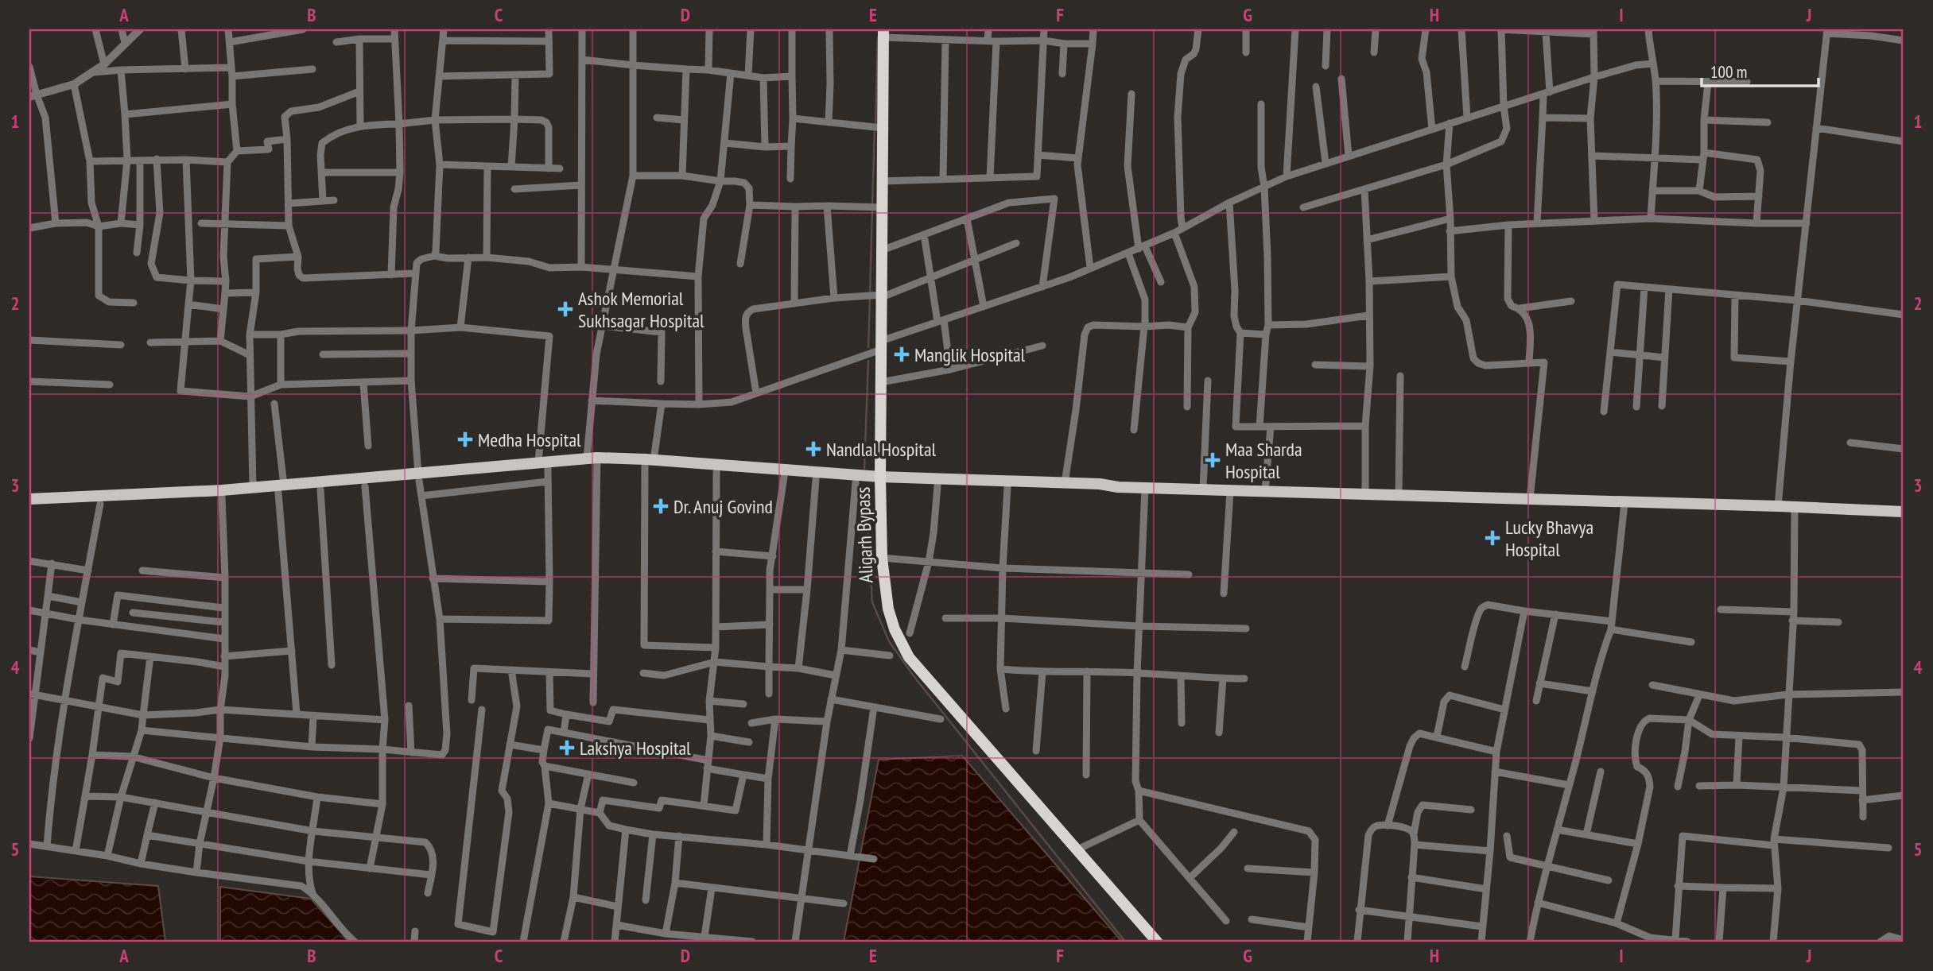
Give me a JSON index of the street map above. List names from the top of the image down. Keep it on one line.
{"streets":{"highway":["Aligarh Bypass"]},"places":{"health":["Ashok Memorial Sukhsagar Hospital","Manglik Hospital","Medha Hospital","Nandlal Hospital","Maa Sharda Hospital","Dr. Anuj Govind","Lucky Bhavya Hospital","Lakshya Hospital"]},"scale_bar":"100 m","grid":{"columns":["A","B","C","D","E","F","G","H","I","J"],"rows":["1","2","3","4","5"]}}
